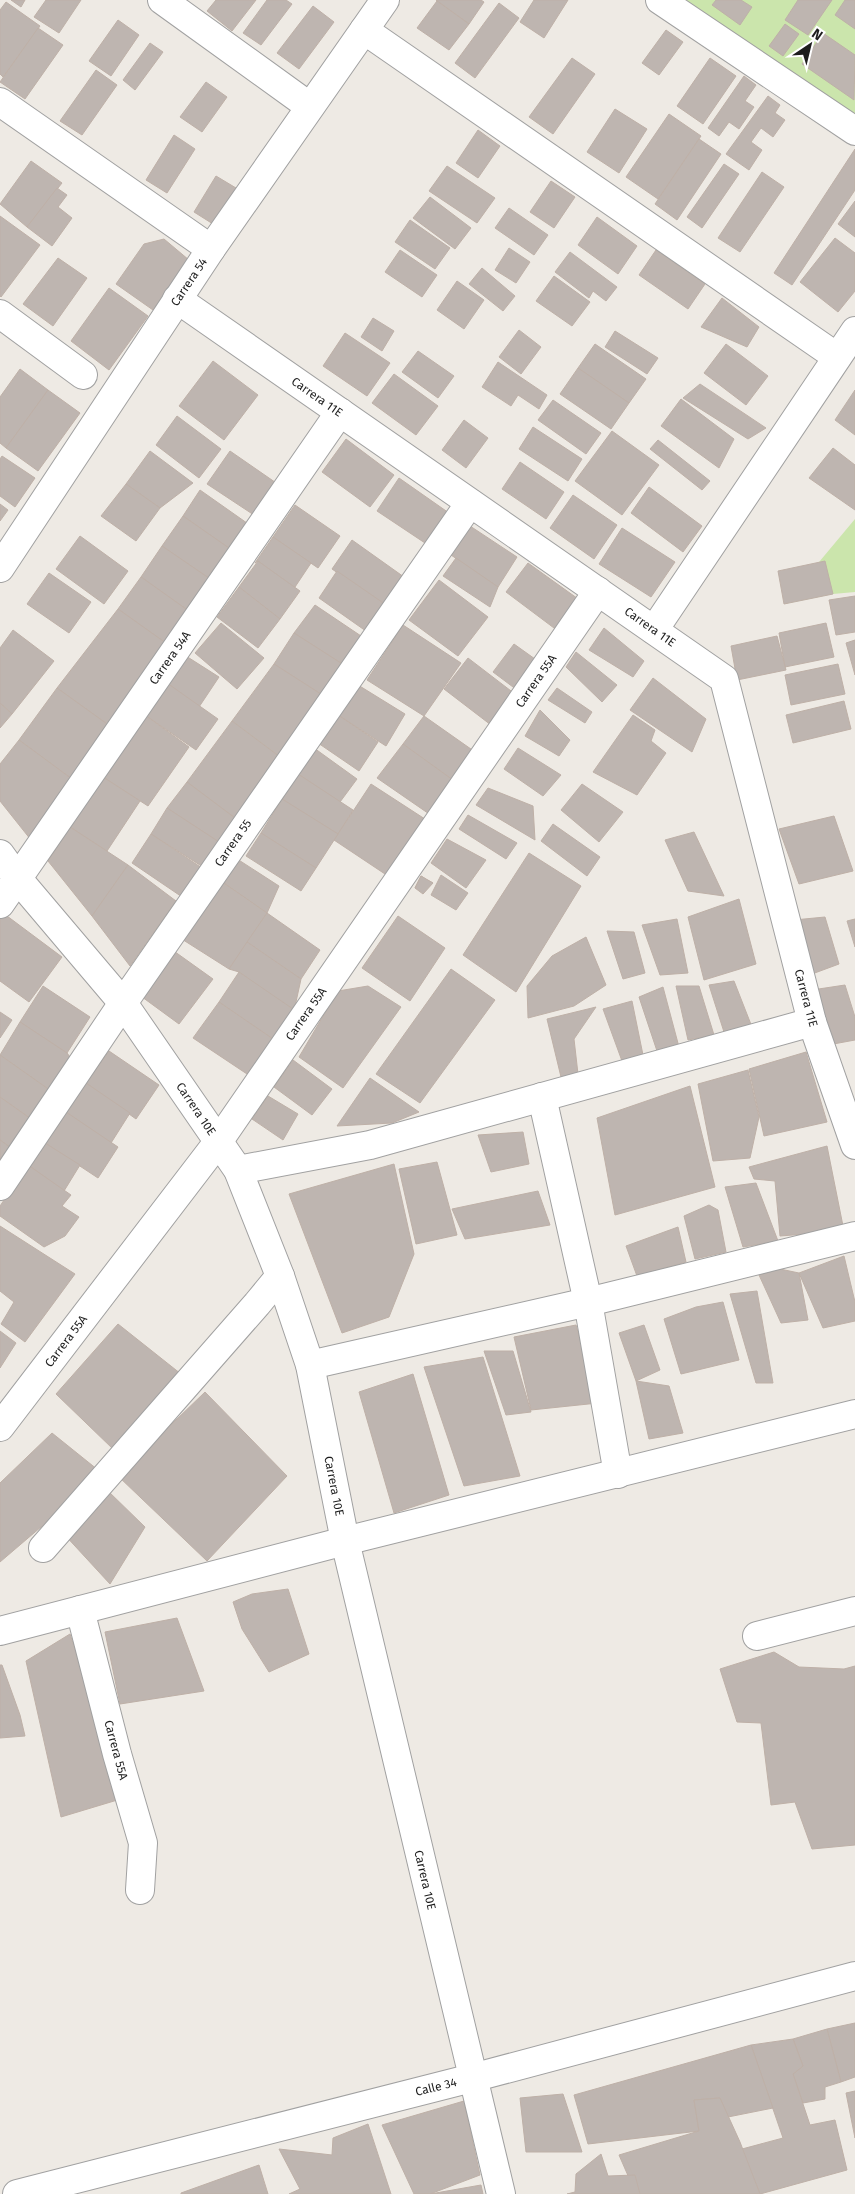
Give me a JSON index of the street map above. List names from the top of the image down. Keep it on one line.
{"streets":{"street":["Carrera 54","Carrera 11E","Carrera 54A","Carrera 55A","Carrera 55","Carrera 10E","Calle 34"]},"crossings":[["Carrera 54","Carrera 11E"],["Carrera 11E","Carrera 54A"],["Carrera 11E","Carrera 55A"],["Carrera 11E","Carrera 55"],["Carrera 54A","Carrera 10E"],["Carrera 55A","Carrera 10E"],["Carrera 55","Carrera 10E"],["Carrera 10E","Calle 34"]],"north":"top right"}
